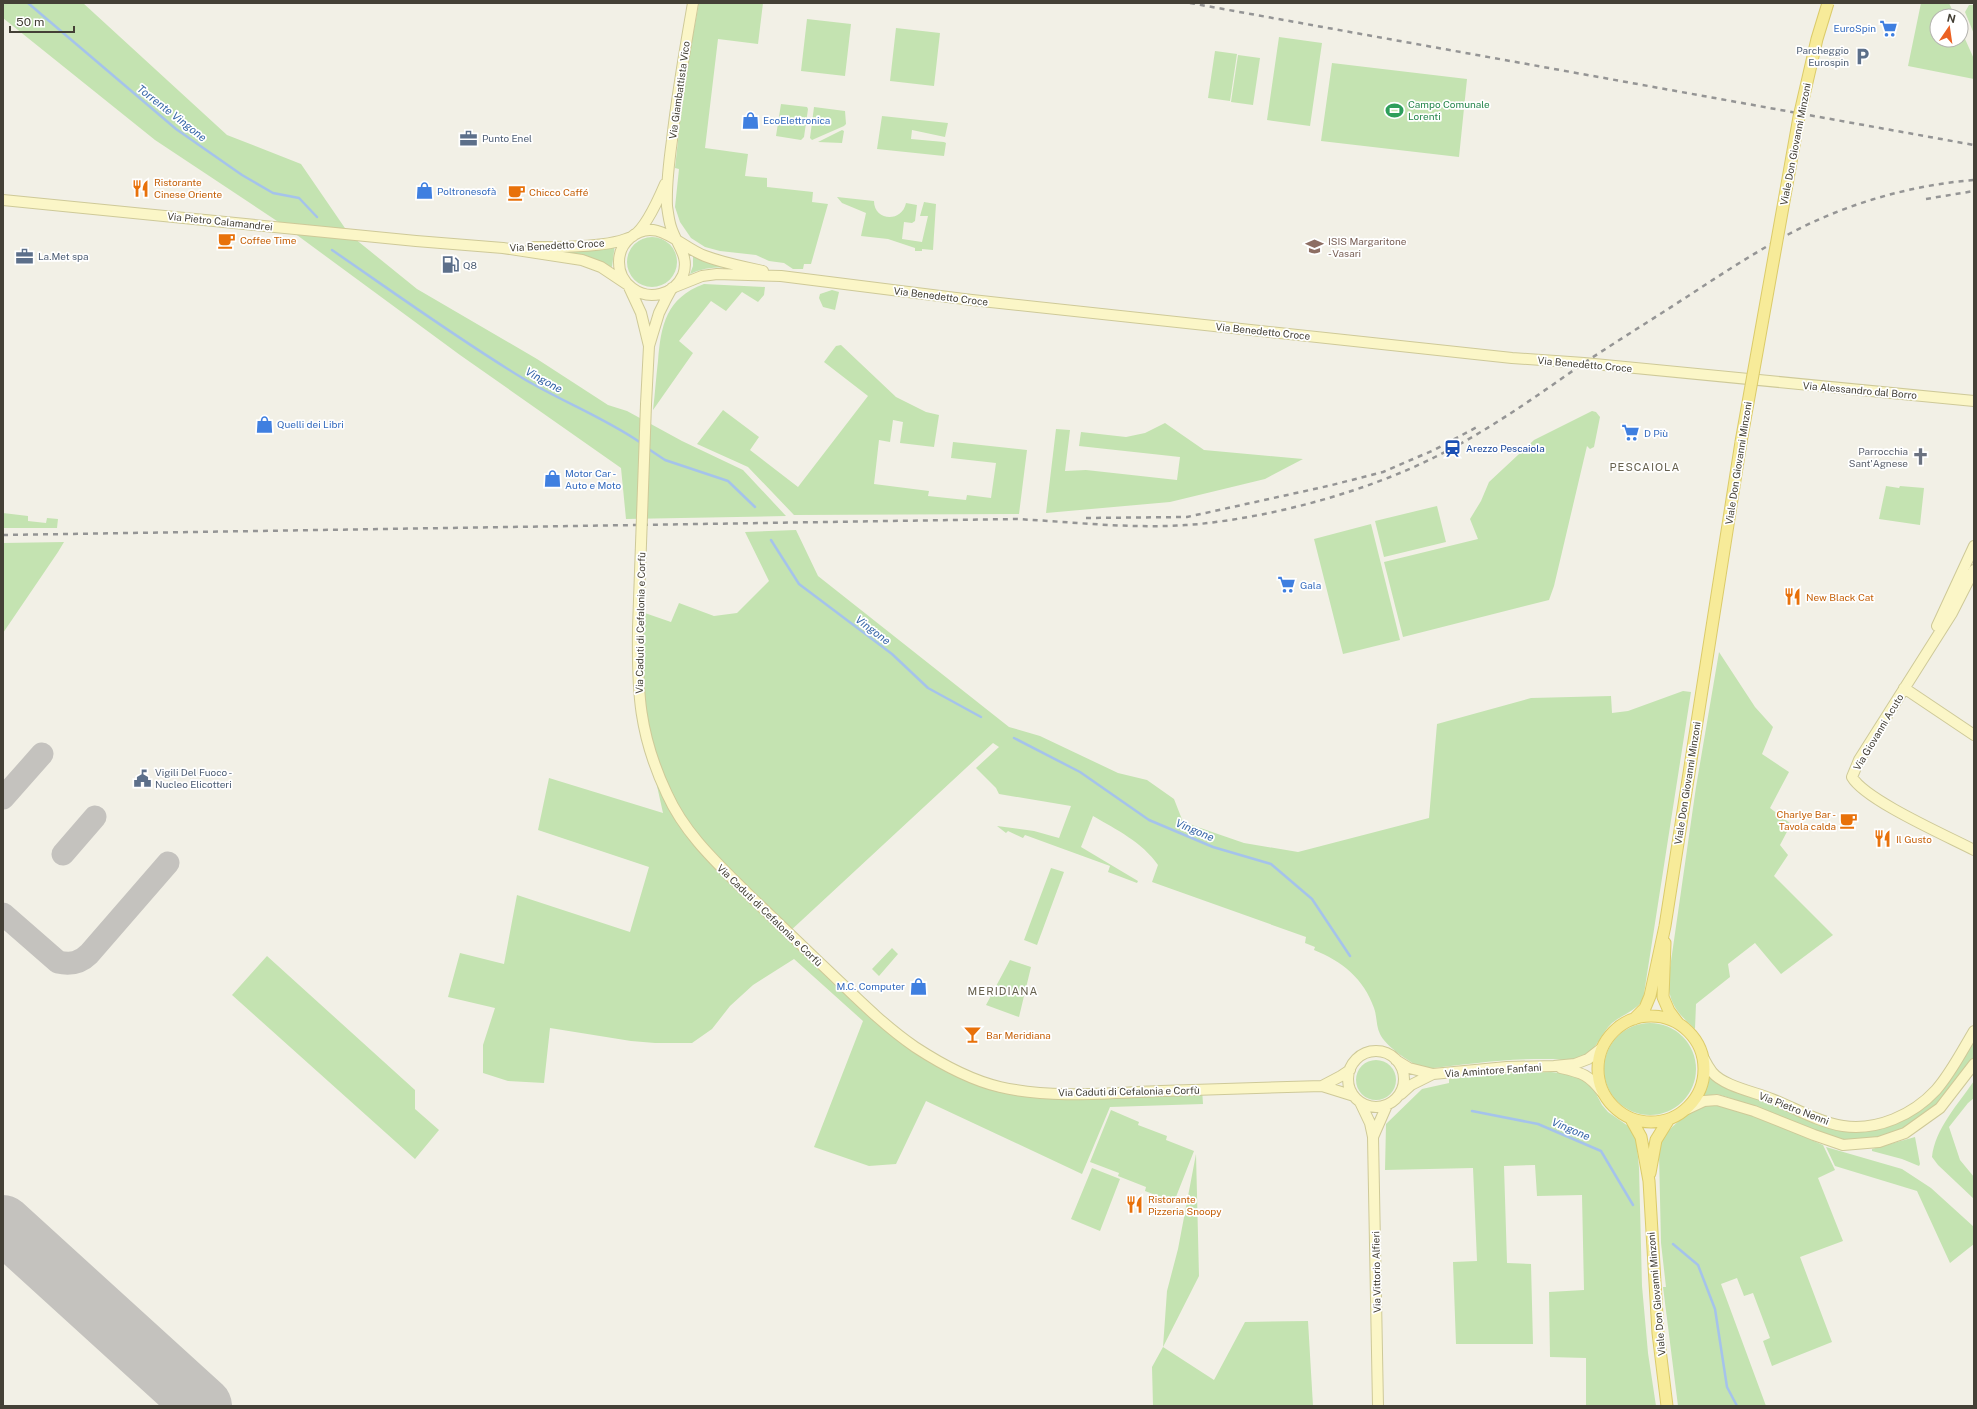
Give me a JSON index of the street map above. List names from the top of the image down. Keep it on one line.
{"streets":{"main road":["Viale Don Giovanni Minzoni"],"street":["Via Giambattista Vico","Via Pietro Calamandrei","Via Benedetto Croce","Via Alessandro dal Borro","Via Caduti di Cefalonia e Corfù","Via Giovanni Acuto","Via Amintore Fanfani","Via Pietro Nenni","Via Vittorio Alfieri"]},"crossings":[["Via Giambattista Vico","Via Benedetto Croce"],["Via Giambattista Vico","Via Caduti di Cefalonia e Corfù"],["Viale Don Giovanni Minzoni","Via Amintore Fanfani"],["Viale Don Giovanni Minzoni","Via Pietro Nenni"],["Via Pietro Calamandrei","Via Benedetto Croce"],["Via Benedetto Croce","Via Alessandro dal Borro"],["Via Benedetto Croce","Via Caduti di Cefalonia e Corfù"],["Via Caduti di Cefalonia e Corfù","Via Amintore Fanfani"],["Via Caduti di Cefalonia e Corfù","Via Vittorio Alfieri"],["Via Amintore Fanfani","Via Pietro Nenni"],["Via Amintore Fanfani","Via Vittorio Alfieri"]],"districts":["PESCAIOLA","MERIDIANA"],"water":["Torrente Vingone","Vingone"],"places":{"supermarket":["EuroSpin","D Più","Gala"],"parking":["Parcheggio Eurospin"],"sports":["Campo Comunale Lorenti"],"shop":["EcoElettronica","Poltronesofà","Quelli dei Libri","Motor Car - Auto e Moto","M.C. Computer"],"office":["Punto Enel","La.Met spa"],"restaurant":["Ristorante Cinese Oriente","New Black Cat","Il Gusto","Ristorante Pizzeria Snoopy"],"cafe":["Chicco Caffé","Coffee Time","Charlye Bar - Tavola calda"],"school or university":["ISIS Margaritone - Vasari"],"fuel station":["Q8"],"station":["Arezzo Pescaiola"],"church":["Parrocchia Sant'Agnese"],"public building":["Vigili Del Fuoco - Nucleo Elicotteri"],"bar":["Bar Meridiana"]},"scale_bar":"50 m","north":"top"}
